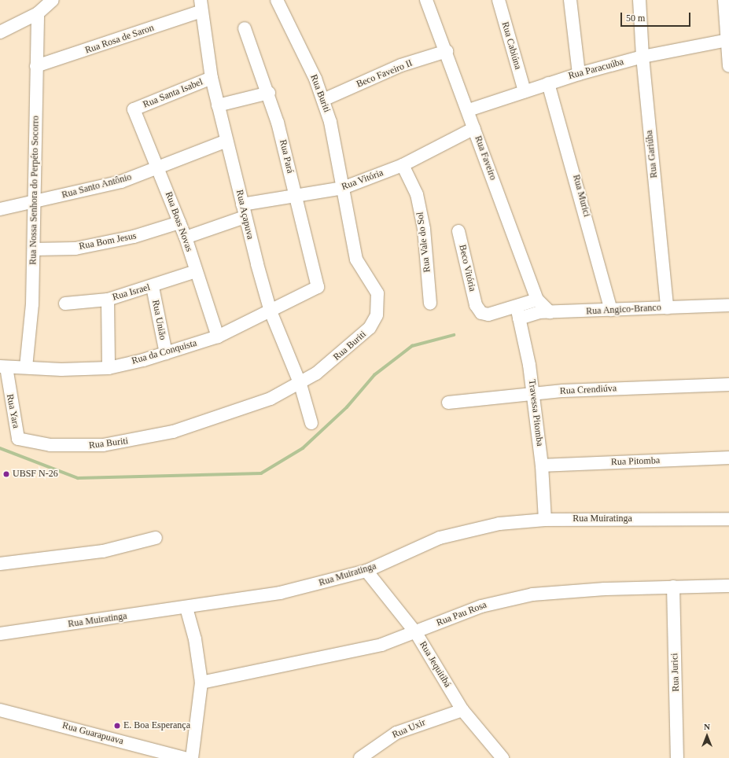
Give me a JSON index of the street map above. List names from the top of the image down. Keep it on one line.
{"streets":{"street":["Rua Rosa de Saron","Rua Cabiúna","Rua Paracuúba","Beco Faveiro II","Rua Santa Isabel","Rua Buriti","Rua Gariúba","Rua Pará","Rua Faveiro","Rua Vitória","Rua Santo Antônio","Rua Nossa Senhora do Perpéto Socorro","Rua Murici","Rua Açapuva","Rua Boas Novas","Rua Bom Jesus","Rua Vale do Sol","Beco Vitória","Rua Israel","Rua Angico-Branco","Rua União","Rua da Conquista","Rua Crendiúva","Rua Yara","Travessa Pitomba","Rua Pitomba","Rua Muiratinga","Rua Pau Rosa","Rua Jequitibá","Rua Jurici","Rua Uxir","Rua Guarapuava"]},"crossings":[["Rua Rosa de Saron","Rua Nossa Senhora do Perpéto Socorro"],["Rua Rosa de Saron","Rua Açapuva"],["Rua Cabiúna","Rua Paracuúba"],["Rua Paracuúba","Rua Gariúba"],["Rua Paracuúba","Rua Faveiro"],["Rua Paracuúba","Rua Murici"],["Beco Faveiro II","Rua Buriti"],["Beco Faveiro II","Rua Faveiro"],["Rua Santa Isabel","Rua Açapuva"],["Rua Santa Isabel","Rua Boas Novas"],["Rua Buriti","Rua Vitória"],["Rua Buriti","Rua Açapuva"],["Rua Buriti","Rua Yara"],["Rua Gariúba","Rua Angico-Branco"],["Rua Pará","Rua Vitória"],["Rua Pará","Rua da Conquista"],["Rua Faveiro","Rua Vitória"],["Rua Faveiro","Rua Angico-Branco"],["Rua Vitória","Rua Açapuva"],["Rua Vitória","Rua Vale do Sol"],["Rua Santo Antônio","Rua Nossa Senhora do Perpéto Socorro"],["Rua Santo Antônio","Rua Açapuva"],["Rua Santo Antônio","Rua Boas Novas"],["Rua Nossa Senhora do Perpéto Socorro","Rua Bom Jesus"],["Rua Nossa Senhora do Perpéto Socorro","Rua da Conquista"],["Rua Murici","Rua Angico-Branco"],["Rua Açapuva","Rua da Conquista"],["Rua Boas Novas","Rua Bom Jesus"],["Rua Boas Novas","Rua Israel"],["Rua Boas Novas","Rua da Conquista"],["Beco Vitória","Rua Angico-Branco"],["Beco Vitória","Travessa Pitomba"],["Rua Israel","Rua União"],["Rua Angico-Branco","Travessa Pitomba"],["Rua União","Rua da Conquista"],["Rua da Conquista","Rua Yara"],["Rua Crendiúva","Travessa Pitomba"],["Travessa Pitomba","Rua Pitomba"],["Travessa Pitomba","Rua Muiratinga"],["Rua Muiratinga","Rua Jequitibá"],["Rua Pau Rosa","Rua Jequitibá"],["Rua Pau Rosa","Rua Jurici"],["Rua Jequitibá","Rua Uxir"]],"places":["UBSF N-26","E. Boa Esperança"],"scale_bar":"50 m","north":"top"}
